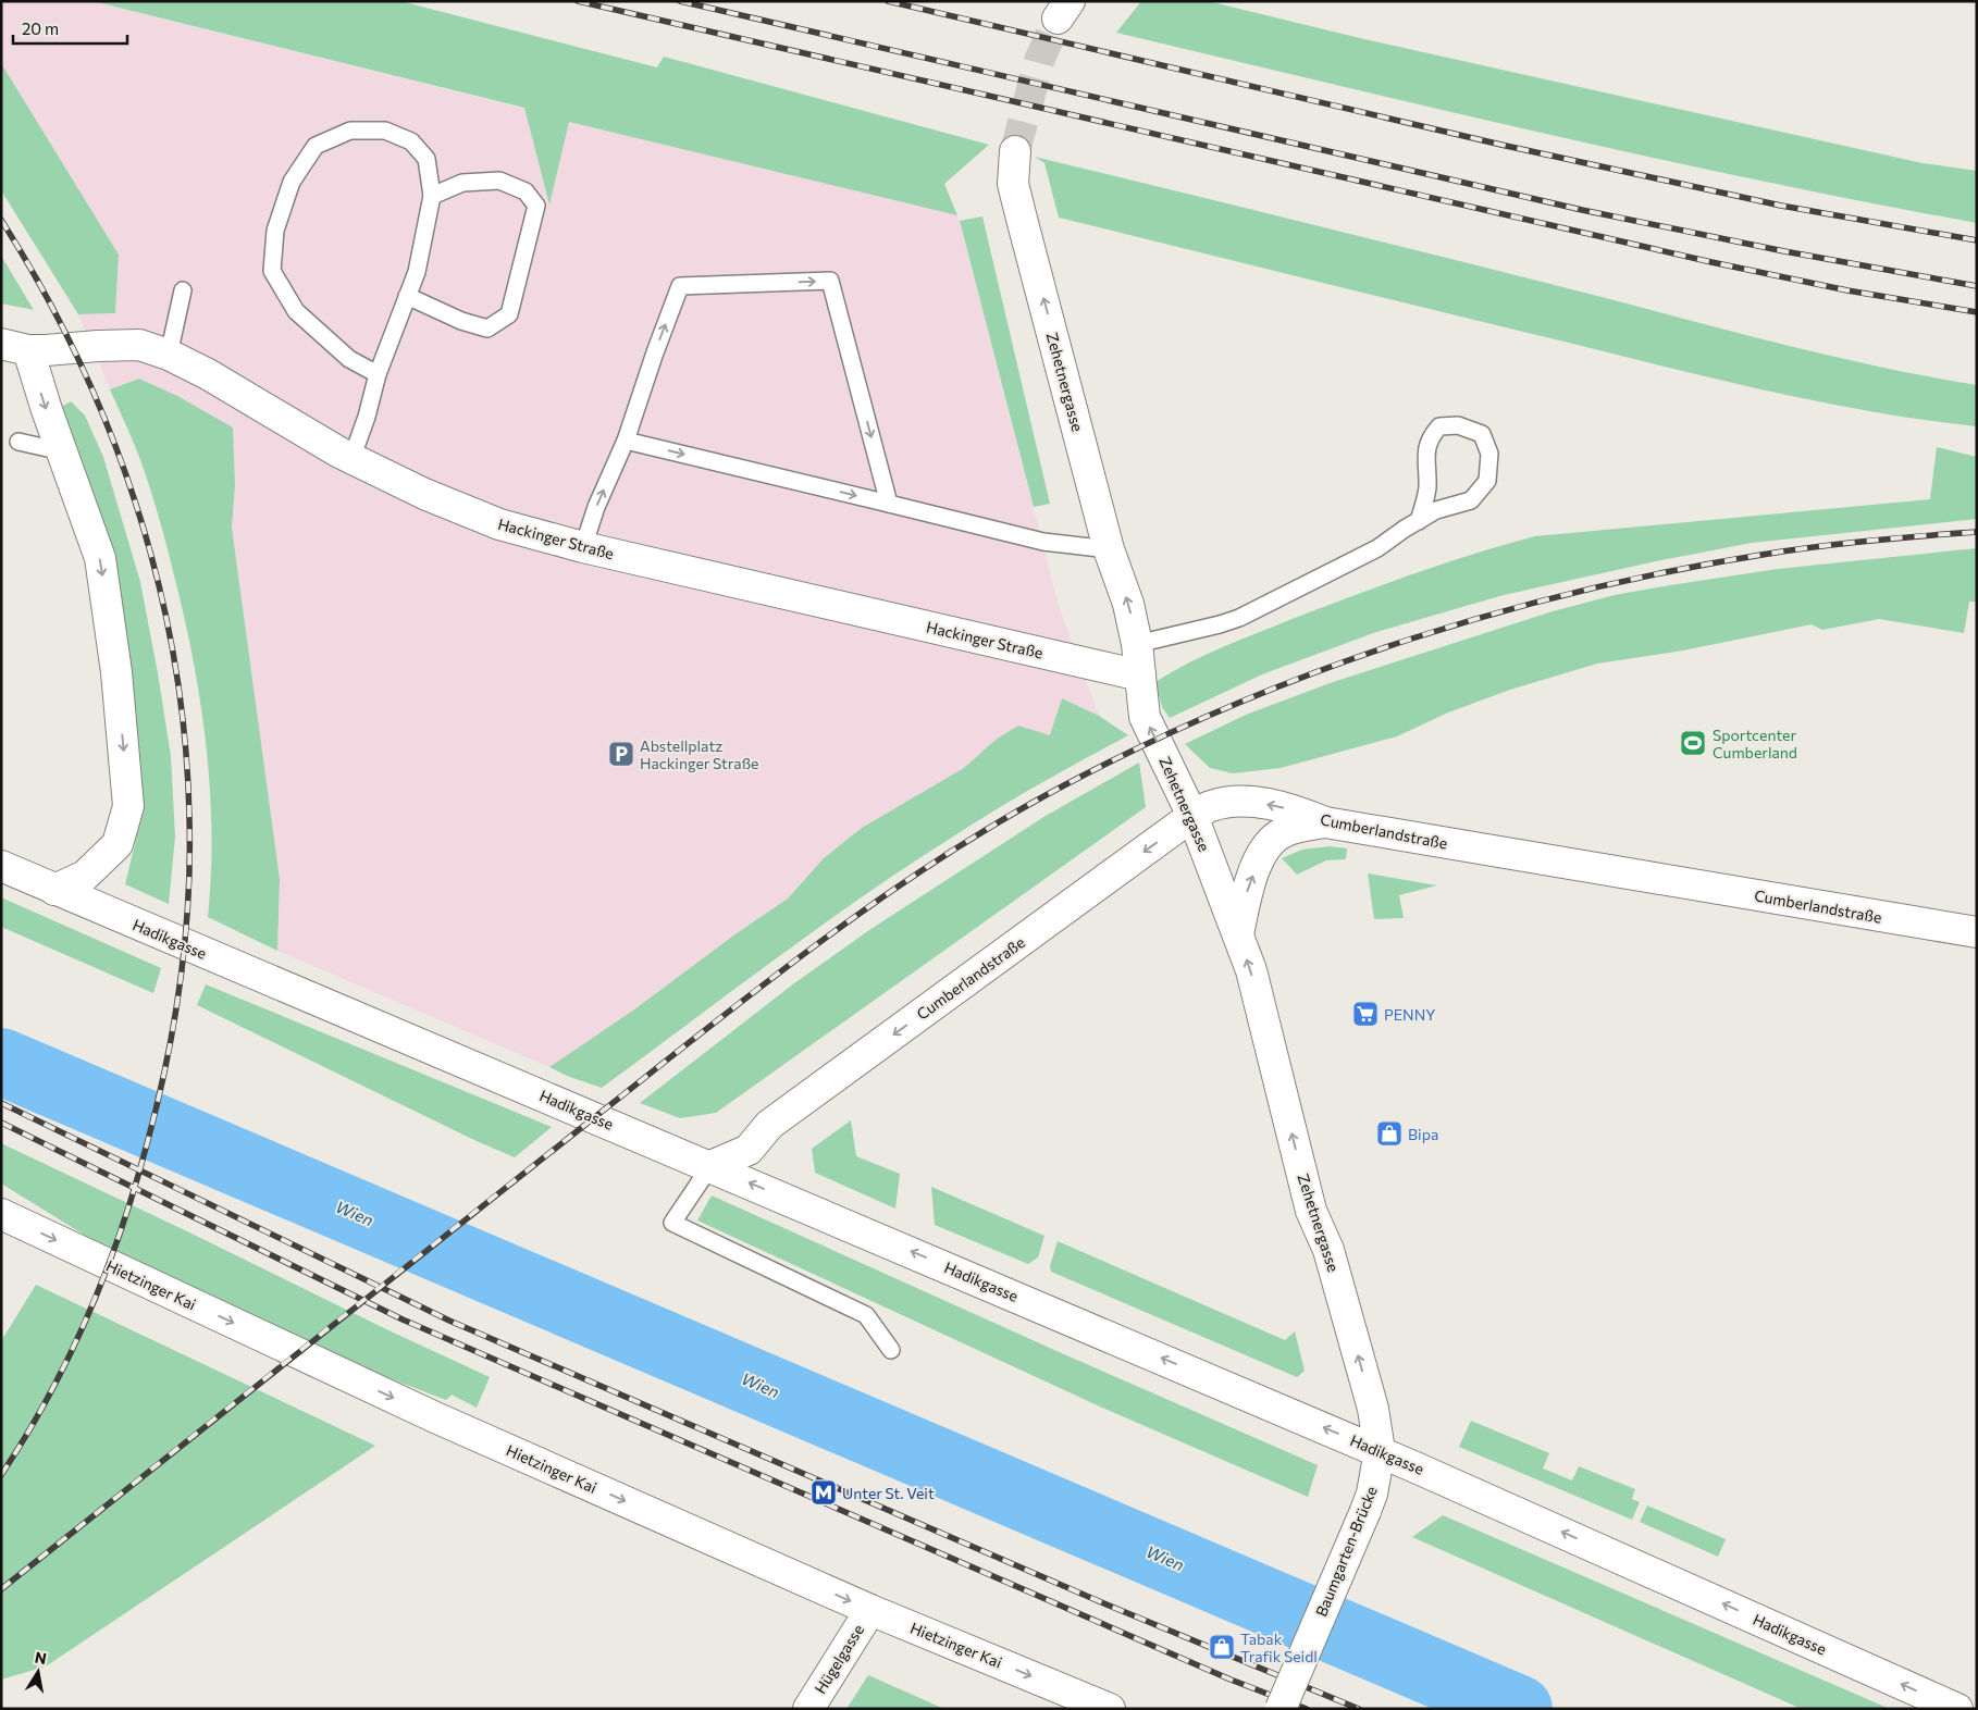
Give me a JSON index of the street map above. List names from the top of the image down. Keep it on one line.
{"streets":{"street":["Zehetnergasse","Hackinger Straße","Cumberlandstraße","Hadikgasse","Hietzinger Kai","Baumgarten-Brücke","Hügelgasse"]},"crossings":[["Zehetnergasse","Hackinger Straße"],["Zehetnergasse","Cumberlandstraße"],["Zehetnergasse","Hadikgasse"],["Zehetnergasse","Baumgarten-Brücke"],["Cumberlandstraße","Hadikgasse"],["Hadikgasse","Baumgarten-Brücke"],["Hietzinger Kai","Hügelgasse"]],"one_way":["Zehetnergasse","Cumberlandstraße","Hadikgasse","Hietzinger Kai"],"water":["Wien"],"places":{"sports":["Sportcenter Cumberland"],"parking":["Abstellplatz Hackinger Straße"],"supermarket":["PENNY"],"shop":["Bipa","Tabak Trafik Seidl"],"metro station":["Unter St. Veit"]},"scale_bar":"20 m","north":"top"}
